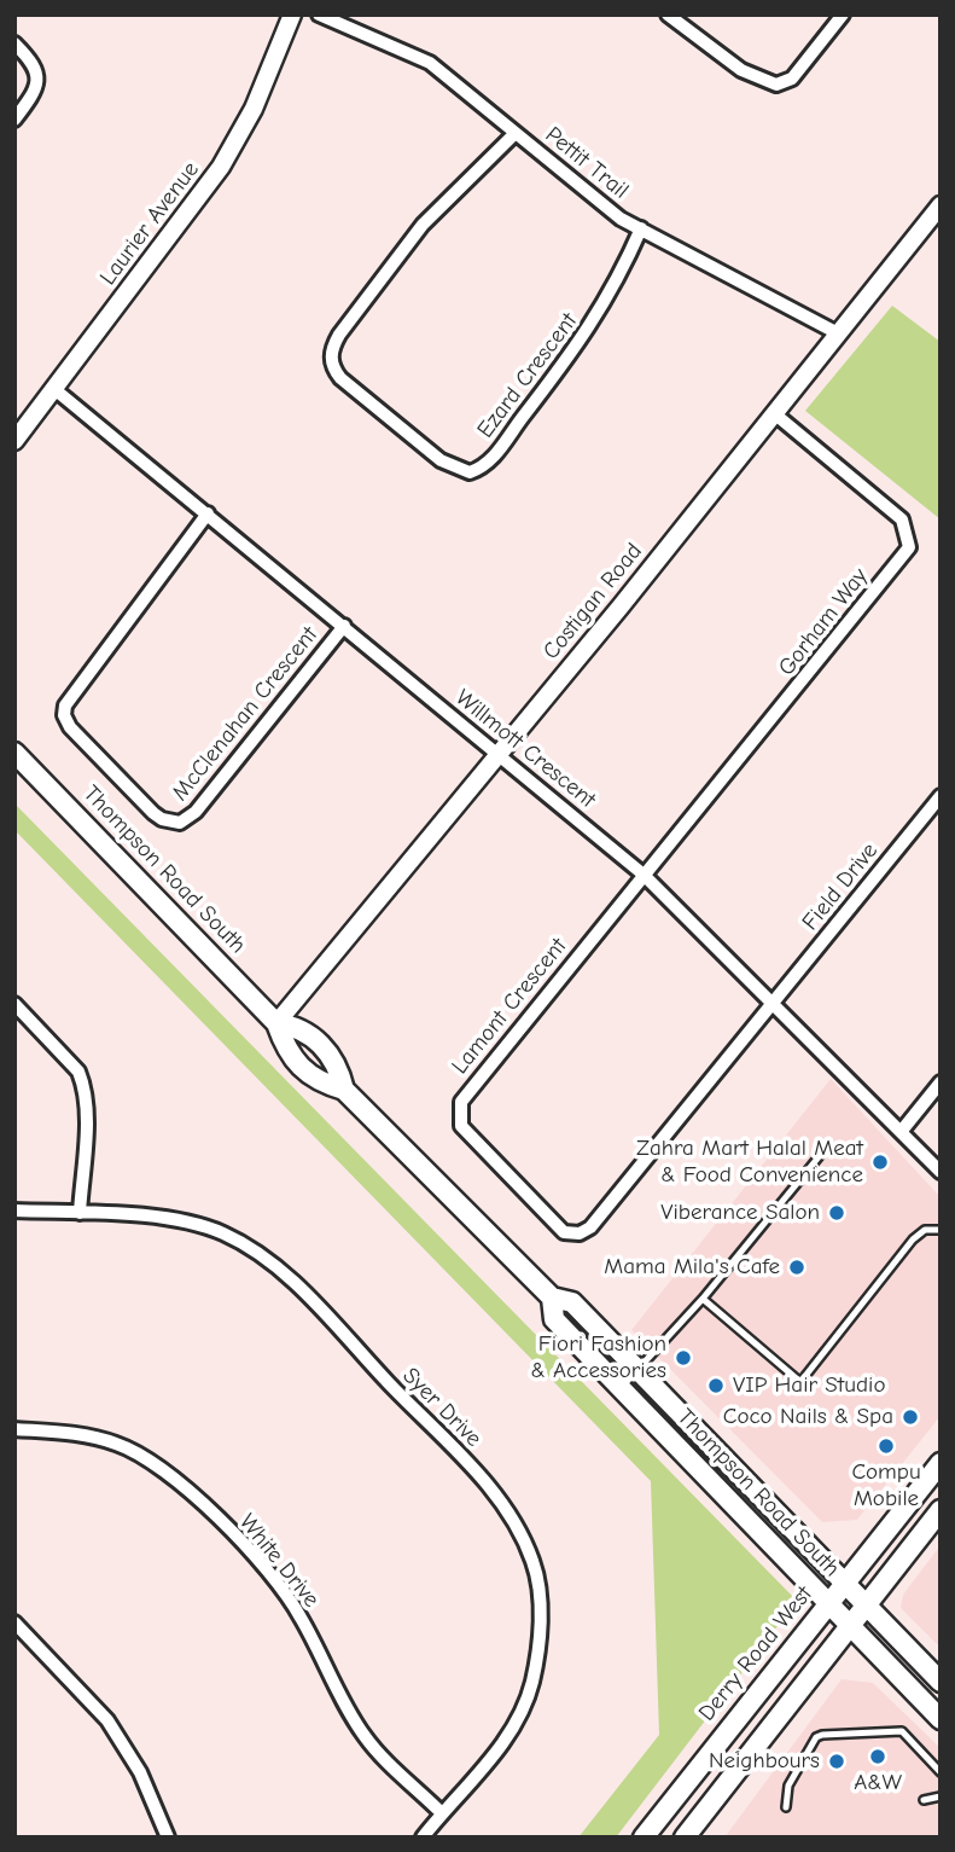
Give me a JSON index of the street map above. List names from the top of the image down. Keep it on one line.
{"streets":{"main road":["Thompson Road South","Derry Road West"],"street":["Pettit Trail","Laurier Avenue","Ezard Crescent","Costigan Road","Gorham Way","McClenahan Crescent","Willmott Crescent","Field Drive","Lamont Crescent","Syer Drive","White Drive"]},"crossings":[["Pettit Trail","Ezard Crescent"],["Pettit Trail","Costigan Road"],["Laurier Avenue","Willmott Crescent"],["Costigan Road","Gorham Way"],["Costigan Road","Willmott Crescent"],["Costigan Road","Thompson Road South"],["Gorham Way","Willmott Crescent"],["Gorham Way","Lamont Crescent"],["McClenahan Crescent","Willmott Crescent"],["Willmott Crescent","Field Drive"],["Willmott Crescent","Lamont Crescent"],["Thompson Road South","Derry Road West"],["Field Drive","Lamont Crescent"],["Syer Drive","White Drive"]],"places":["Zahra Mart Halal Meat & Food Convenience","Viberance Salon","Mama Mila's Cafe","Fiori Fashion & Accessories","VIP Hair Studio","Coco Nails & Spa","Compu Mobile","A&W","Neighbours"]}
